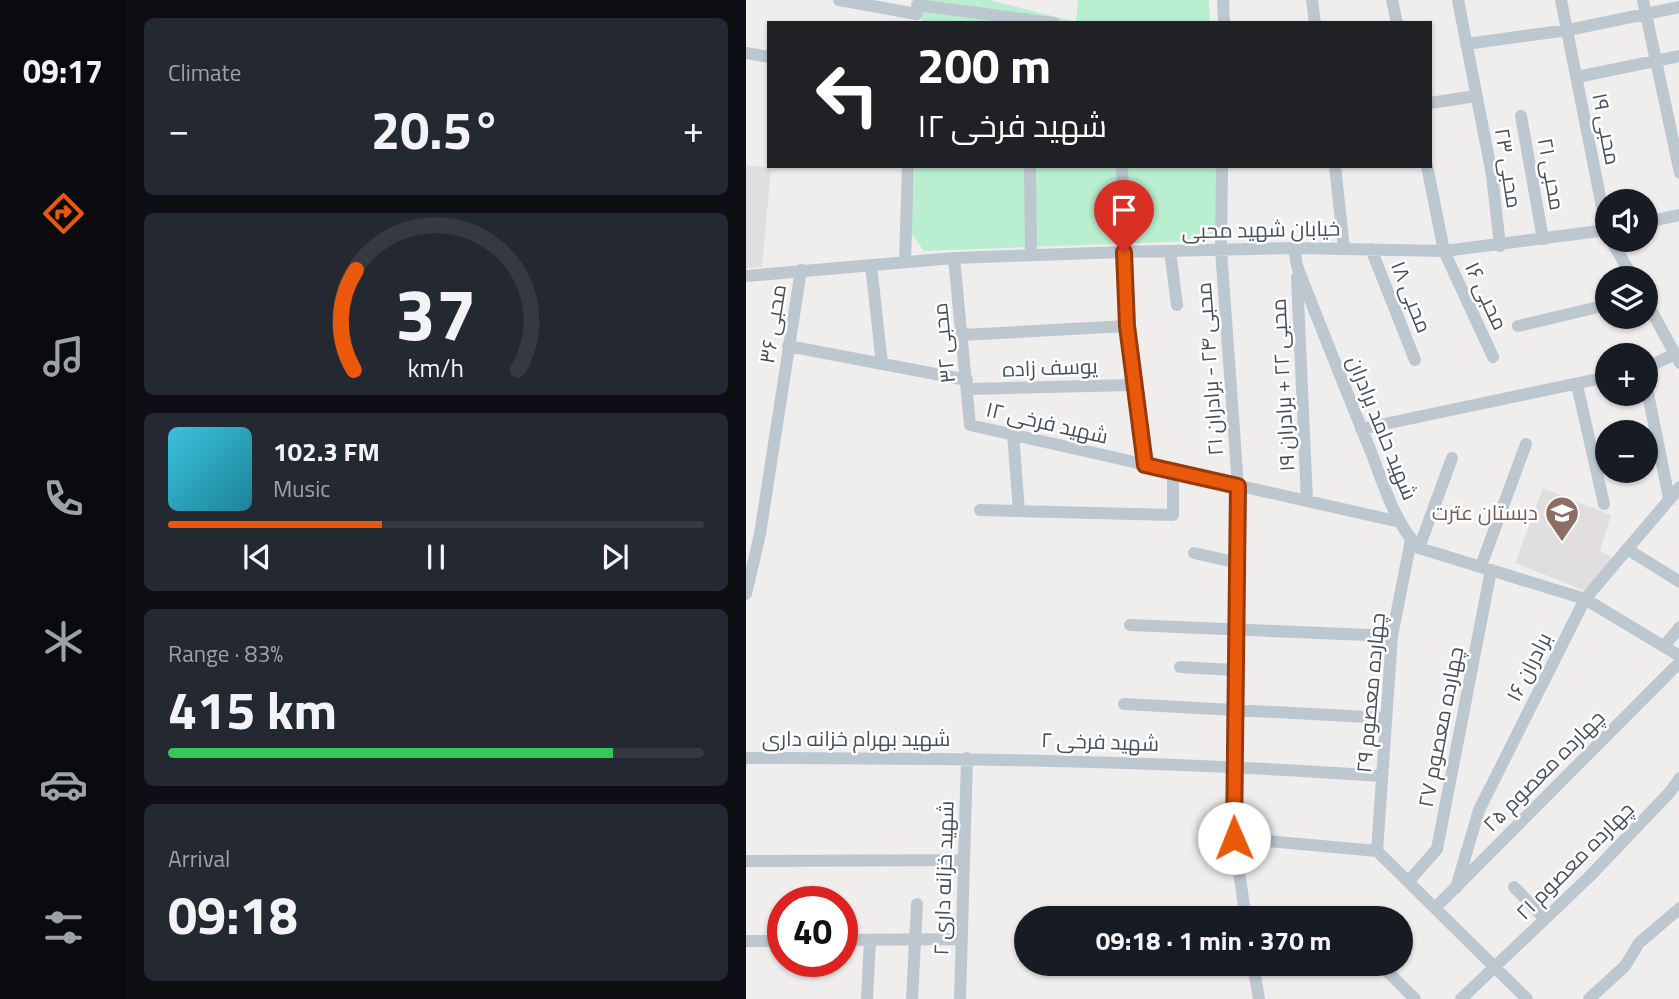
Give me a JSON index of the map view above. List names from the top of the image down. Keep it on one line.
{"streets":{"street":["محبی ۱۹","محبی ۲۳","محبی ۲۱","خیابان شهید محبی","محبی ۱۶","محبی ۱۸","محبی ۳۶","محبی ۳۲","یوسف زاده","محبی ۲۴ - برادران ۲۱","محبی ۲۲ + برادران ۱۹","شهید فرخی ۱۲","شهید حامد برادران","برادران ۱۶","چهارده معصوم ۲۹","چهارده معصوم ۲۷","شهید بهرام خزانه داری","شهید فرخی ۲","چهارده معصوم ۲۵","چهارده معصوم ۲۱","شهید خزانه داری ۲"]},"crossings":[["محبی ۲۳","خیابان شهید محبی"],["محبی ۲۱","خیابان شهید محبی"],["خیابان شهید محبی","محبی ۱۶"],["خیابان شهید محبی","محبی ۱۸"],["خیابان شهید محبی","محبی ۳۶"],["خیابان شهید محبی","محبی ۳۲"],["خیابان شهید محبی","محبی ۲۴ - برادران ۲۱"],["خیابان شهید محبی","شهید حامد برادران"],["محبی ۳۶","یوسف زاده"],["محبی ۳۲","یوسف زاده"],["محبی ۳۲","شهید فرخی ۱۲"],["محبی ۲۴ - برادران ۲۱","شهید فرخی ۱۲"],["محبی ۲۴ - برادران ۲۱","شهید فرخی ۲"],["محبی ۲۲ + برادران ۱۹","شهید فرخی ۱۲"],["محبی ۲۲ + برادران ۱۹","شهید حامد برادران"],["شهید فرخی ۱۲","شهید حامد برادران"],["شهید حامد برادران","چهارده معصوم ۲۹"],["برادران ۱۶","چهارده معصوم ۲۵"],["چهارده معصوم ۲۹","شهید فرخی ۲"],["شهید بهرام خزانه داری","شهید فرخی ۲"],["شهید بهرام خزانه داری","شهید خزانه داری ۲"],["شهید فرخی ۲","شهید خزانه داری ۲"]],"places":{"school or university":["دبستان عترت"]},"page":{"tabs":"09:17","tile":["Climate",["Range · 83%","415 km"],["Arrival","09:18"]],"turn":["200 m","شهید فرخی ۱۲"],"heat":["−","20.5°","+"],"map_buttons":["+","−"],"song":["102.3 FM","Music"],"limit":"40","trip":"09:18 · 1 min · 370 m","gauge":["37","km/h"]}}
